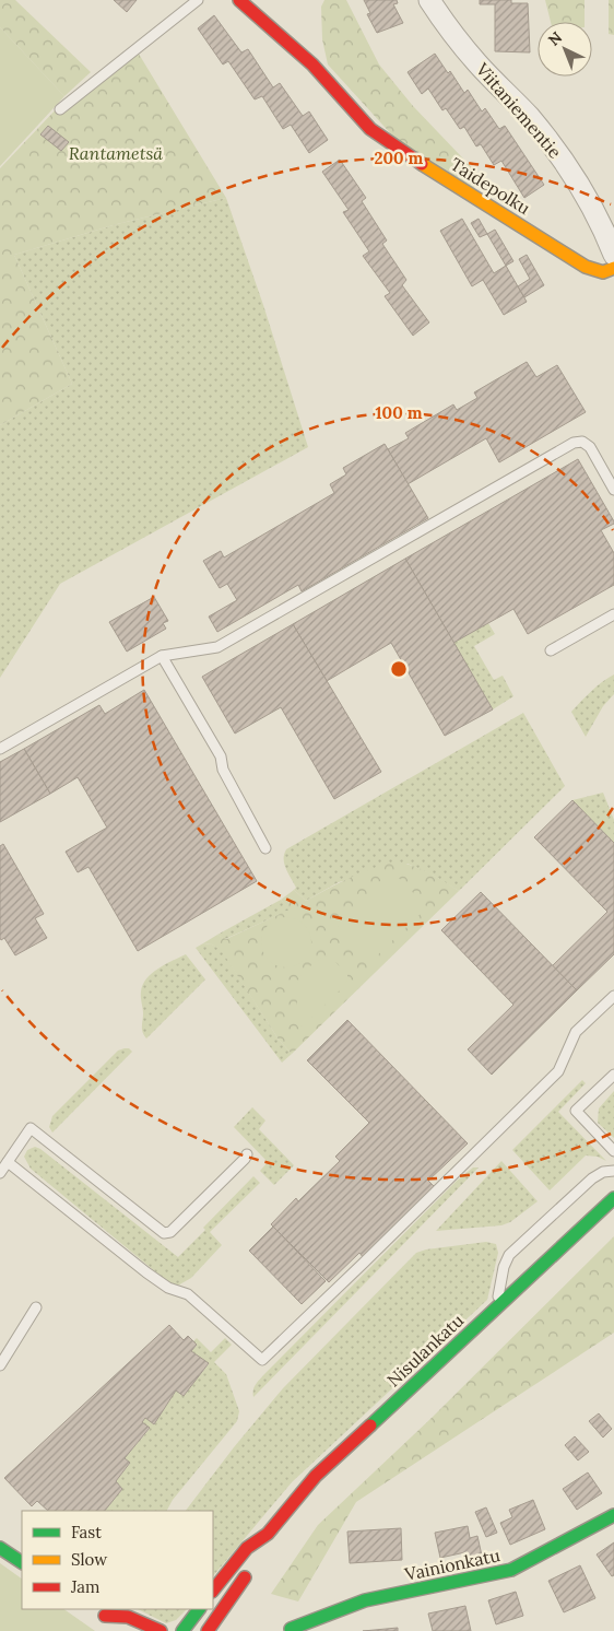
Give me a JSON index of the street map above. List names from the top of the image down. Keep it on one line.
{"streets":{"street":["Viitaniementie","Taidepolku","Nisulankatu","Vainionkatu"]},"parks":["Rantametsä"],"legend":["Fast","Slow","Jam"],"north":"top left","rings":["200 m","100 m"]}
